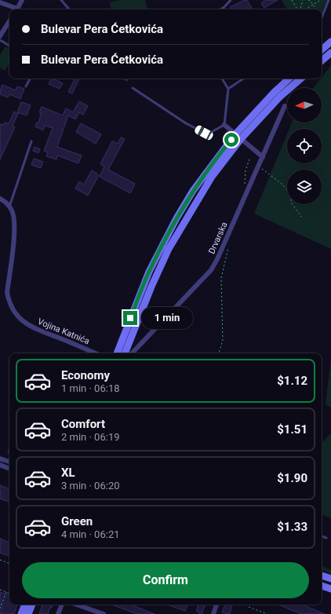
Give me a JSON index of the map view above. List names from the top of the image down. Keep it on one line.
{"streets":{"street":["Drvarska","Vojina Katnića"]},"north":"left","page":{"banner":["Bulevar Pera Ćetkovića","Bulevar Pera Ćetkovića"],"bubble":"1 min","list":[{"name":"Economy","note":"1 min · 06:18","value":"$1.12"},{"name":"Comfort","note":"2 min · 06:19","value":"$1.51"},{"name":"XL","note":"3 min · 06:20","value":"$1.90"},{"name":"Green","note":"4 min · 06:21","value":"$1.33"}],"buttons":"Confirm"}}
